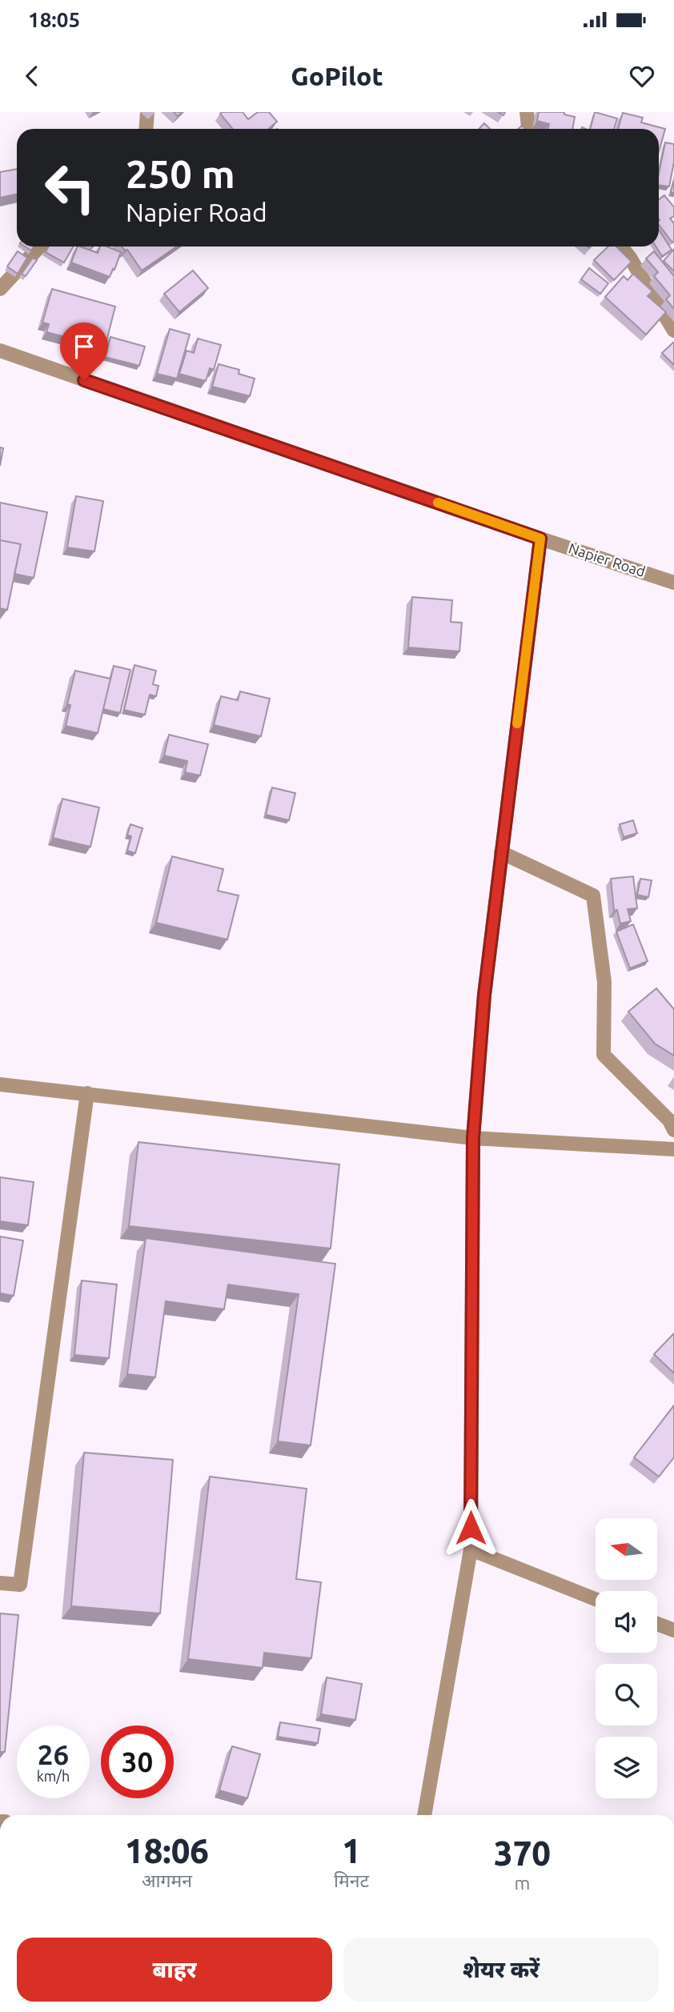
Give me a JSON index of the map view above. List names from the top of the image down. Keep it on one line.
{"streets":{"street":["Napier Road"]},"north":"left","page":{"status":"18:05","header":"GoPilot","turn":["250 m","Napier Road"],"speed":"26 km/h","limit":"30","eta":["18:06","आगमन","1","मिनट","370","m"],"buttons":["बाहर","शेयर करें"]}}
